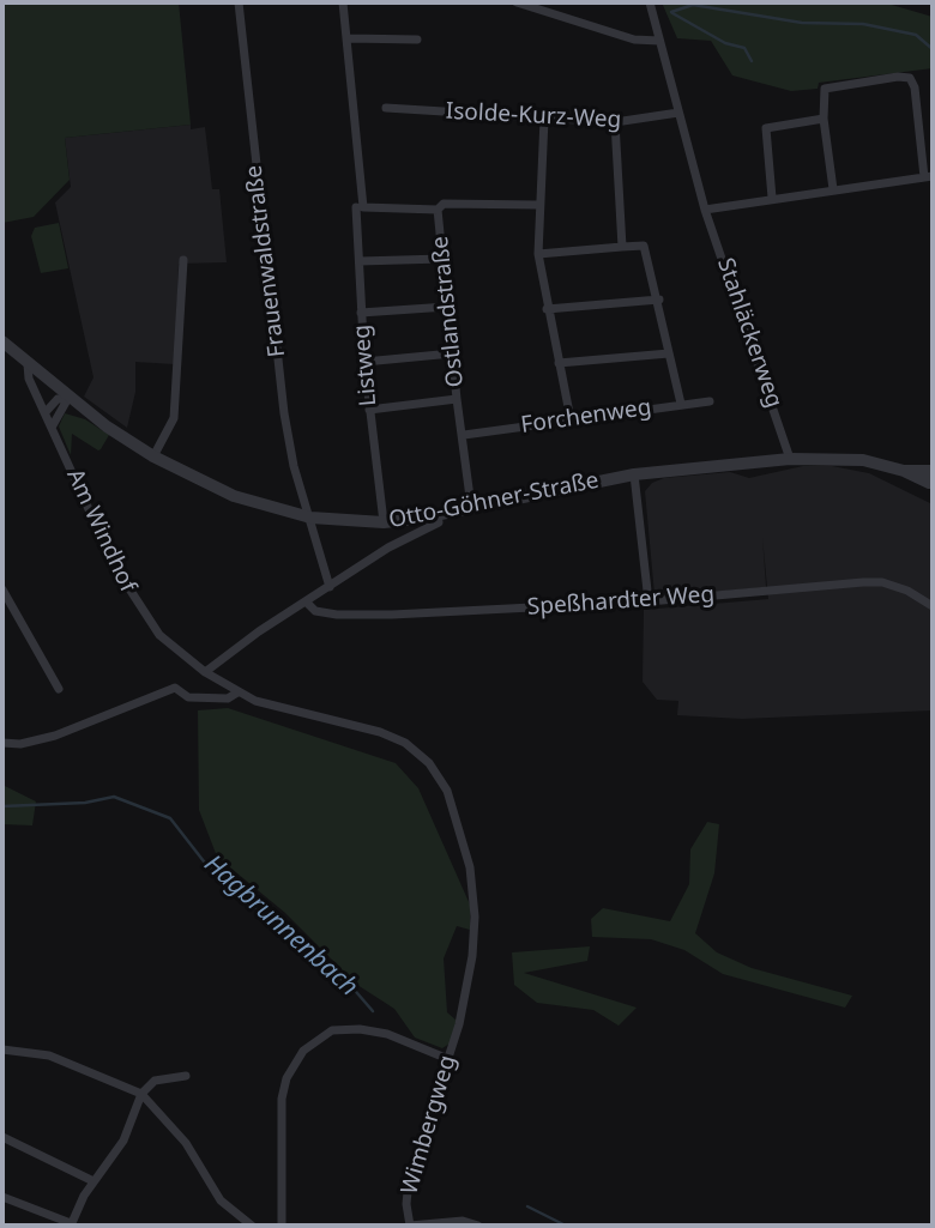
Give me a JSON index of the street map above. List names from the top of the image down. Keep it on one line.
{"streets":{"street":["Isolde-Kurz-Weg","Frauenwaldstraße","Ostlandstraße","Stahläckerweg","Listweg","Forchenweg","Otto-Göhner-Straße","Am Windhof","Speßhardter Weg","Wimbergweg"]},"crossings":[["Isolde-Kurz-Weg","Stahläckerweg"],["Frauenwaldstraße","Otto-Göhner-Straße"],["Ostlandstraße","Forchenweg"],["Ostlandstraße","Otto-Göhner-Straße"],["Stahläckerweg","Otto-Göhner-Straße"],["Listweg","Otto-Göhner-Straße"],["Otto-Göhner-Straße","Am Windhof"],["Am Windhof","Wimbergweg"]],"water":["Hagbrunnenbach"]}
